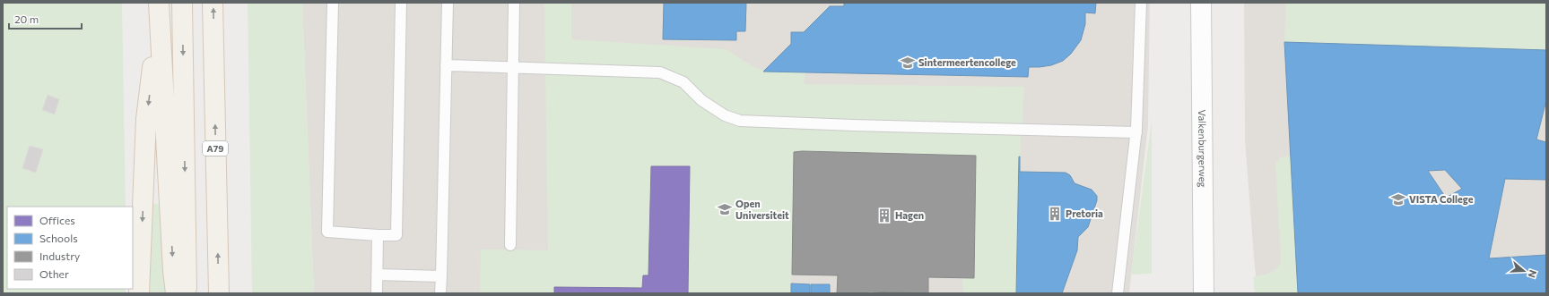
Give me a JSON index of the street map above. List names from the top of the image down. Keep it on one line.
{"streets":{"main road":["A79"],"street":["Valkenburgerweg"]},"places":{"school or university":["Sintermeertencollege","VISTA College","Open Universiteit"],"building":["Pretoria","Hagen"]},"legend":["Offices","Schools","Industry","Other"],"scale_bar":"20 m","north":"right"}
